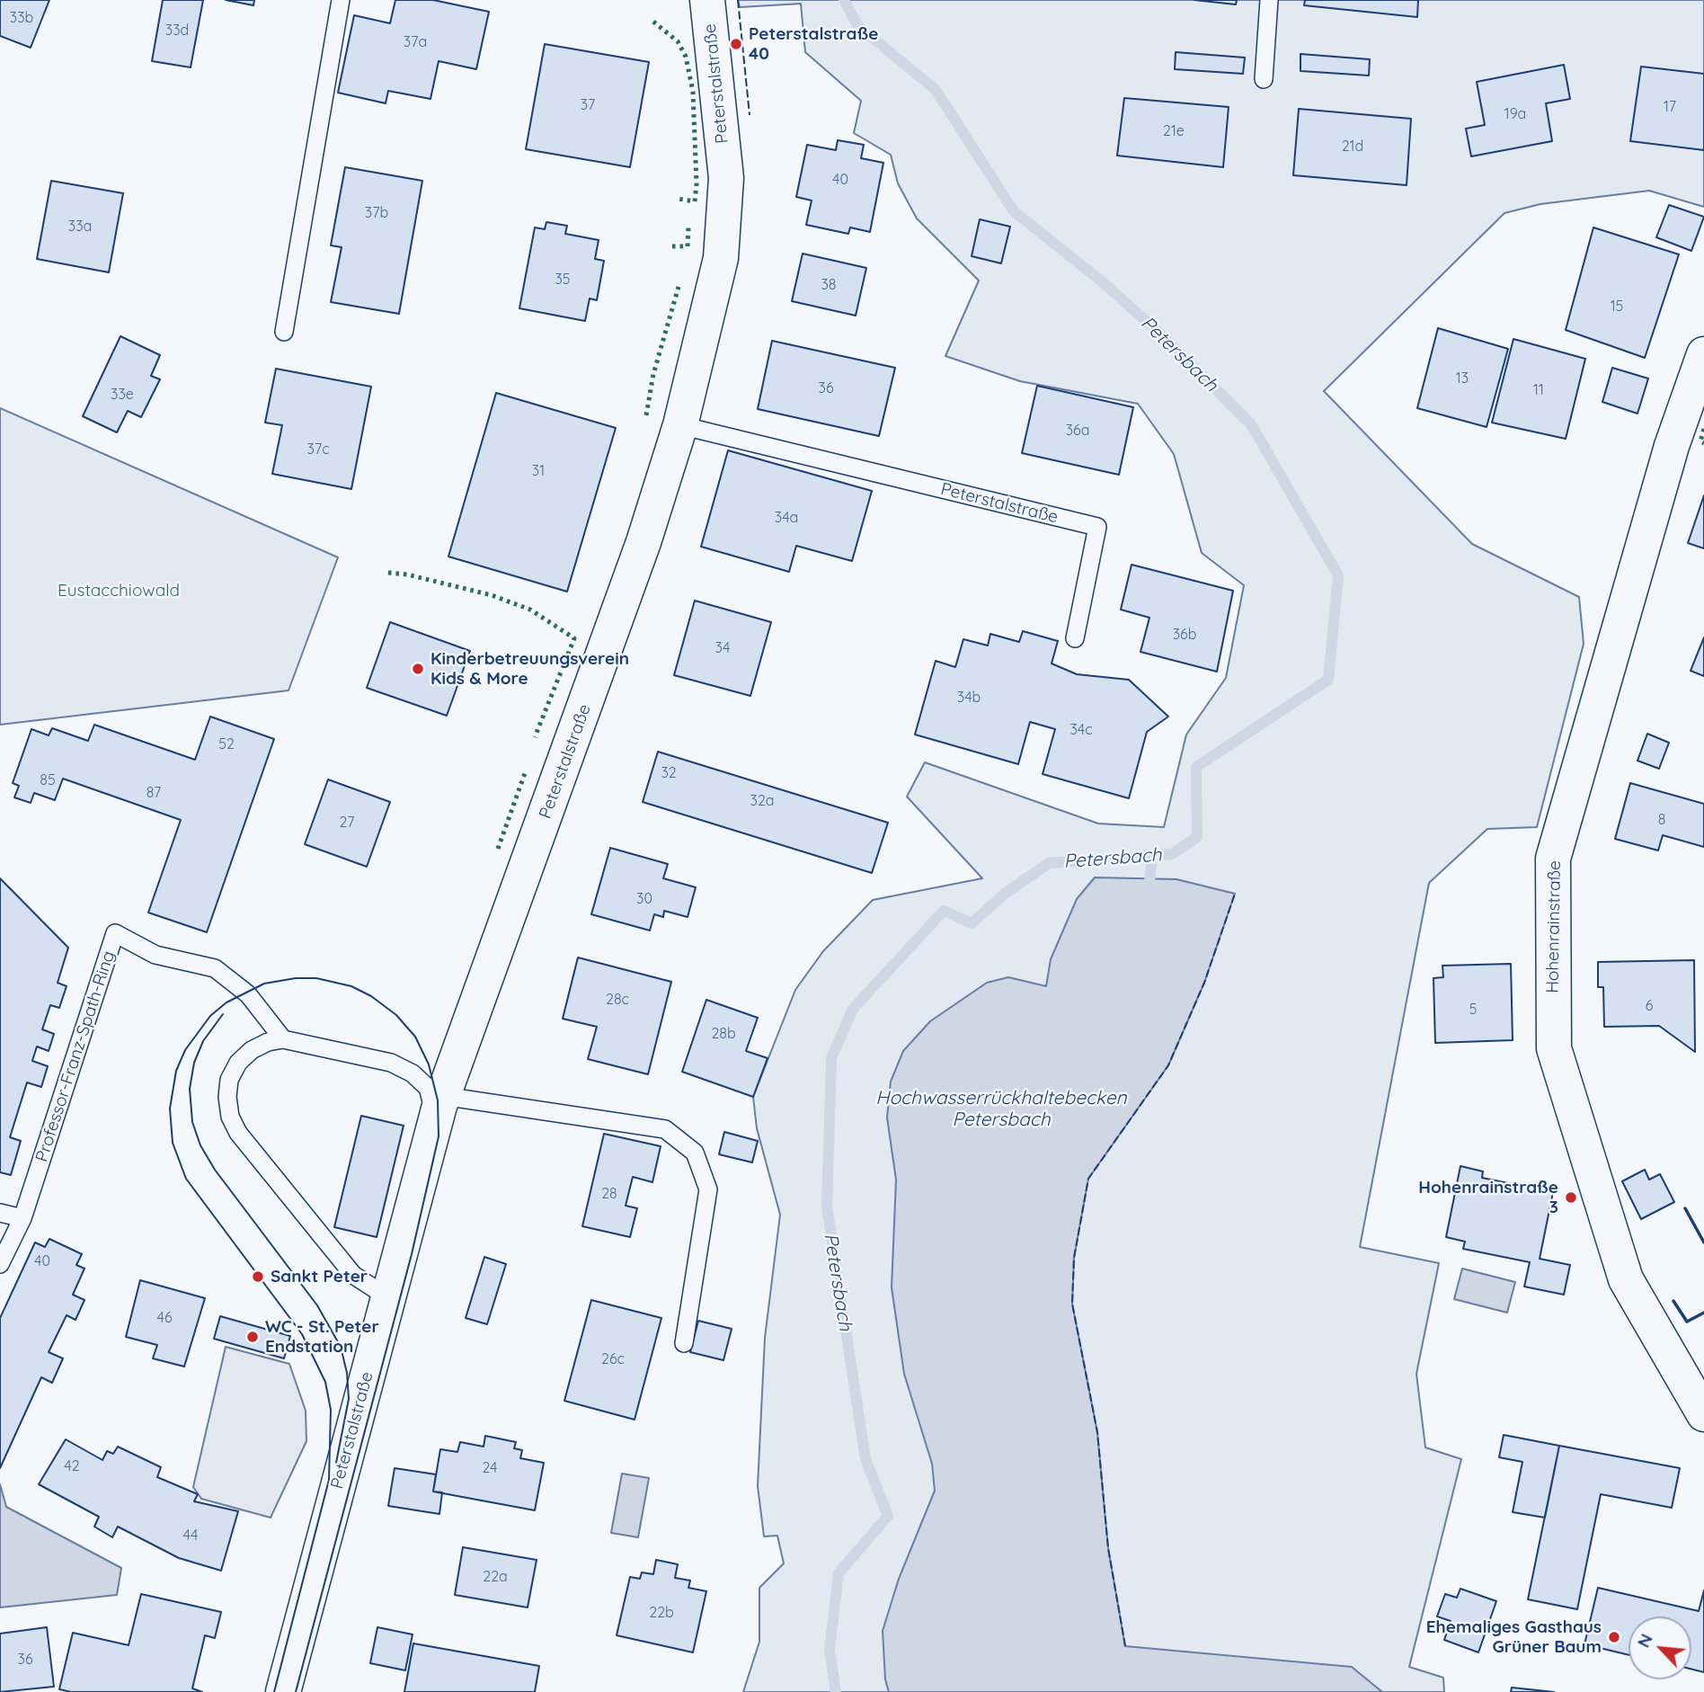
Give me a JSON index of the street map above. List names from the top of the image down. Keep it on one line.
{"streets":{"street":["Peterstalstraße","Hohenrainstraße"],"lane":["Professor-Franz-Spath-Ring"]},"water":["Petersbach","Hochwasserrückhaltebecken Petersbach"],"parks":["Eustacchiowald"],"places":["Peterstalstraße 40","Kinderbetreuungsverein Kids & More","Hohenrainstraße 3","Sankt Peter","WC - St. Peter Endstation","Ehemaliges Gasthaus Grüner Baum"],"house_numbers":["33b","33d","37a","37","17","19a","21e","21d","40","37b","33a","35","38","15","13","36","11","33e","36a","37c","31","34a","36b","34","34b","34c","52","32","85","87","32a","8","27","30","28c","6","5","28b","28","40","46","26c","42","24","44","22a","22b","36"],"north":"top left"}
